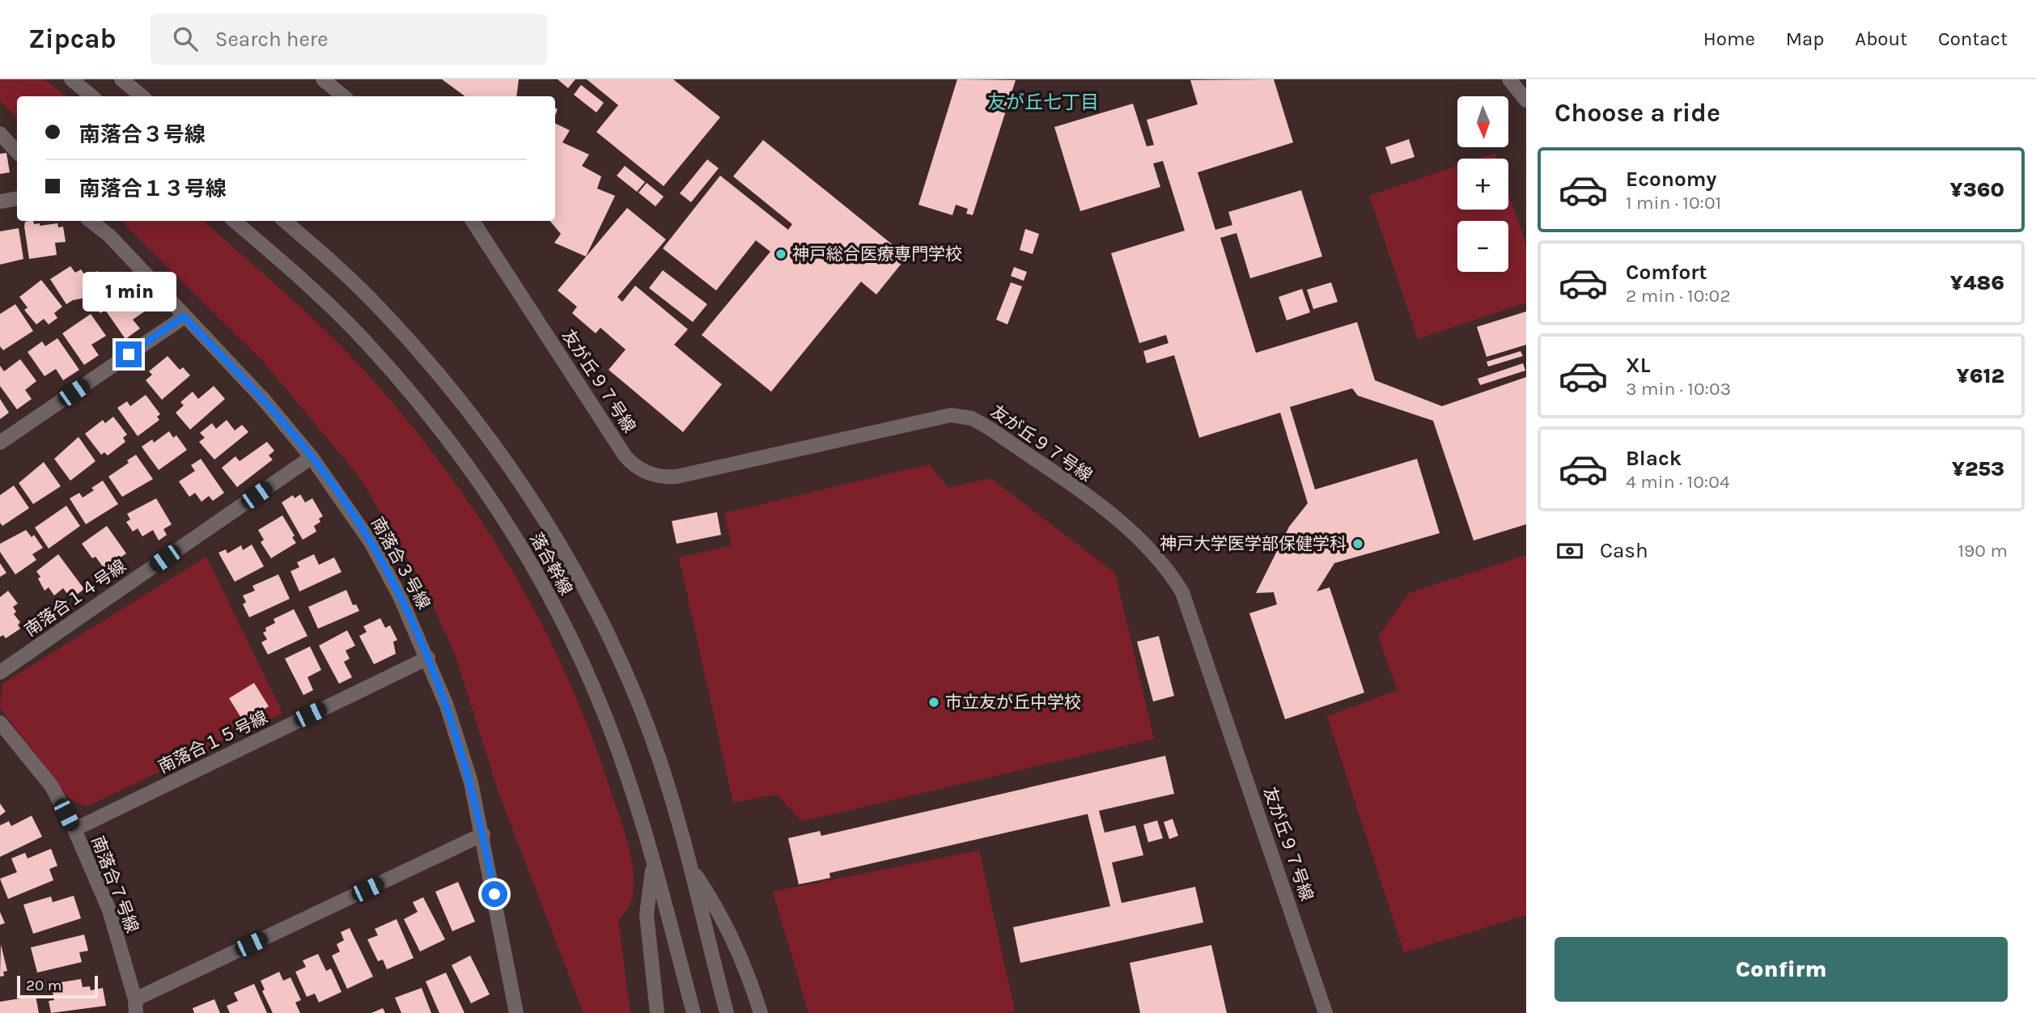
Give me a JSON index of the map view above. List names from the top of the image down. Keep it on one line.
{"streets":{"street":["友が丘９７号線","南落合３号線","落合幹線","南落合１４号線","南落合１５号線","南落合７号線"]},"crossings":[["南落合３号線","南落合１４号線"],["南落合３号線","南落合１５号線"],["南落合１５号線","南落合７号線"]],"districts":["友が丘七丁目"],"places":["神戸総合医療専門学校","神戸大学医学部保健学科","市立友が丘中学校"],"scale_bar":"20 m","north":"bottom","page":{"header":"Zipcab","search":"Search here","nav":["Home","Map","About","Contact"],"heading":"Choose a ride","map_buttons":["+","−"],"banner":["南落合３号線","南落合１３号線"],"list":[{"name":"Economy","note":"1 min · 10:01","value":"¥360"},{"name":"Comfort","note":"2 min · 10:02","value":"¥486"},{"name":"XL","note":"3 min · 10:03","value":"¥612"},{"name":"Black","note":"4 min · 10:04","value":"¥253"}],"bubble":"1 min","pay":["Cash","190 m"],"buttons":"Confirm","scale":"20 m"}}
